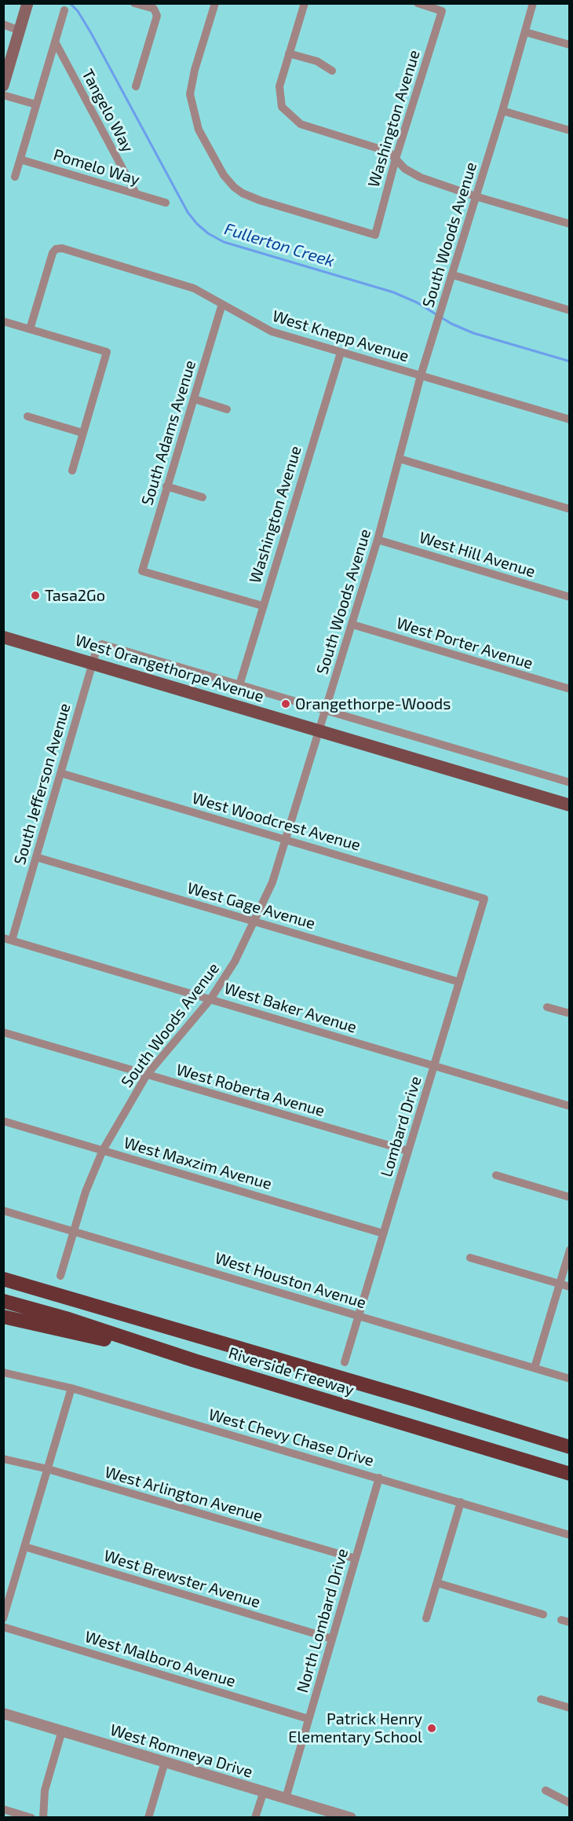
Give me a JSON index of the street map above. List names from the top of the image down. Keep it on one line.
{"streets":{"highway":["Riverside Freeway"],"main road":["West Orangethorpe Avenue"],"street":["Tangelo Way","Washington Avenue","Pomelo Way","South Woods Avenue","West Knepp Avenue","South Adams Avenue","West Hill Avenue","West Porter Avenue","South Jefferson Avenue","West Woodcrest Avenue","West Gage Avenue","West Baker Avenue","West Roberta Avenue","Lombard Drive","West Maxzim Avenue","West Houston Avenue","West Chevy Chase Drive","West Arlington Avenue","West Brewster Avenue","North Lombard Drive","West Malboro Avenue","West Romneya Drive"]},"crossings":[["Tangelo Way","Pomelo Way"],["Washington Avenue","West Knepp Avenue"],["Washington Avenue","South Adams Avenue"],["Washington Avenue","South Jefferson Avenue"],["South Woods Avenue","West Knepp Avenue"],["South Woods Avenue","West Hill Avenue"],["South Woods Avenue","West Porter Avenue"],["South Woods Avenue","West Orangethorpe Avenue"],["South Woods Avenue","West Woodcrest Avenue"],["South Woods Avenue","West Gage Avenue"],["South Woods Avenue","West Baker Avenue"],["South Woods Avenue","West Roberta Avenue"],["South Woods Avenue","West Maxzim Avenue"],["South Woods Avenue","West Houston Avenue"],["West Knepp Avenue","South Adams Avenue"],["West Orangethorpe Avenue","South Jefferson Avenue"],["South Jefferson Avenue","West Woodcrest Avenue"],["South Jefferson Avenue","West Gage Avenue"],["South Jefferson Avenue","West Baker Avenue"],["West Woodcrest Avenue","Lombard Drive"],["West Gage Avenue","Lombard Drive"],["West Baker Avenue","Lombard Drive"],["West Roberta Avenue","Lombard Drive"],["Lombard Drive","West Maxzim Avenue"],["Lombard Drive","West Houston Avenue"],["West Chevy Chase Drive","North Lombard Drive"],["West Arlington Avenue","North Lombard Drive"],["West Brewster Avenue","North Lombard Drive"],["North Lombard Drive","West Malboro Avenue"],["North Lombard Drive","West Romneya Drive"]],"water":["Fullerton Creek"],"places":["Tasa2Go","Orangethorpe-Woods","Patrick Henry Elementary School"]}
